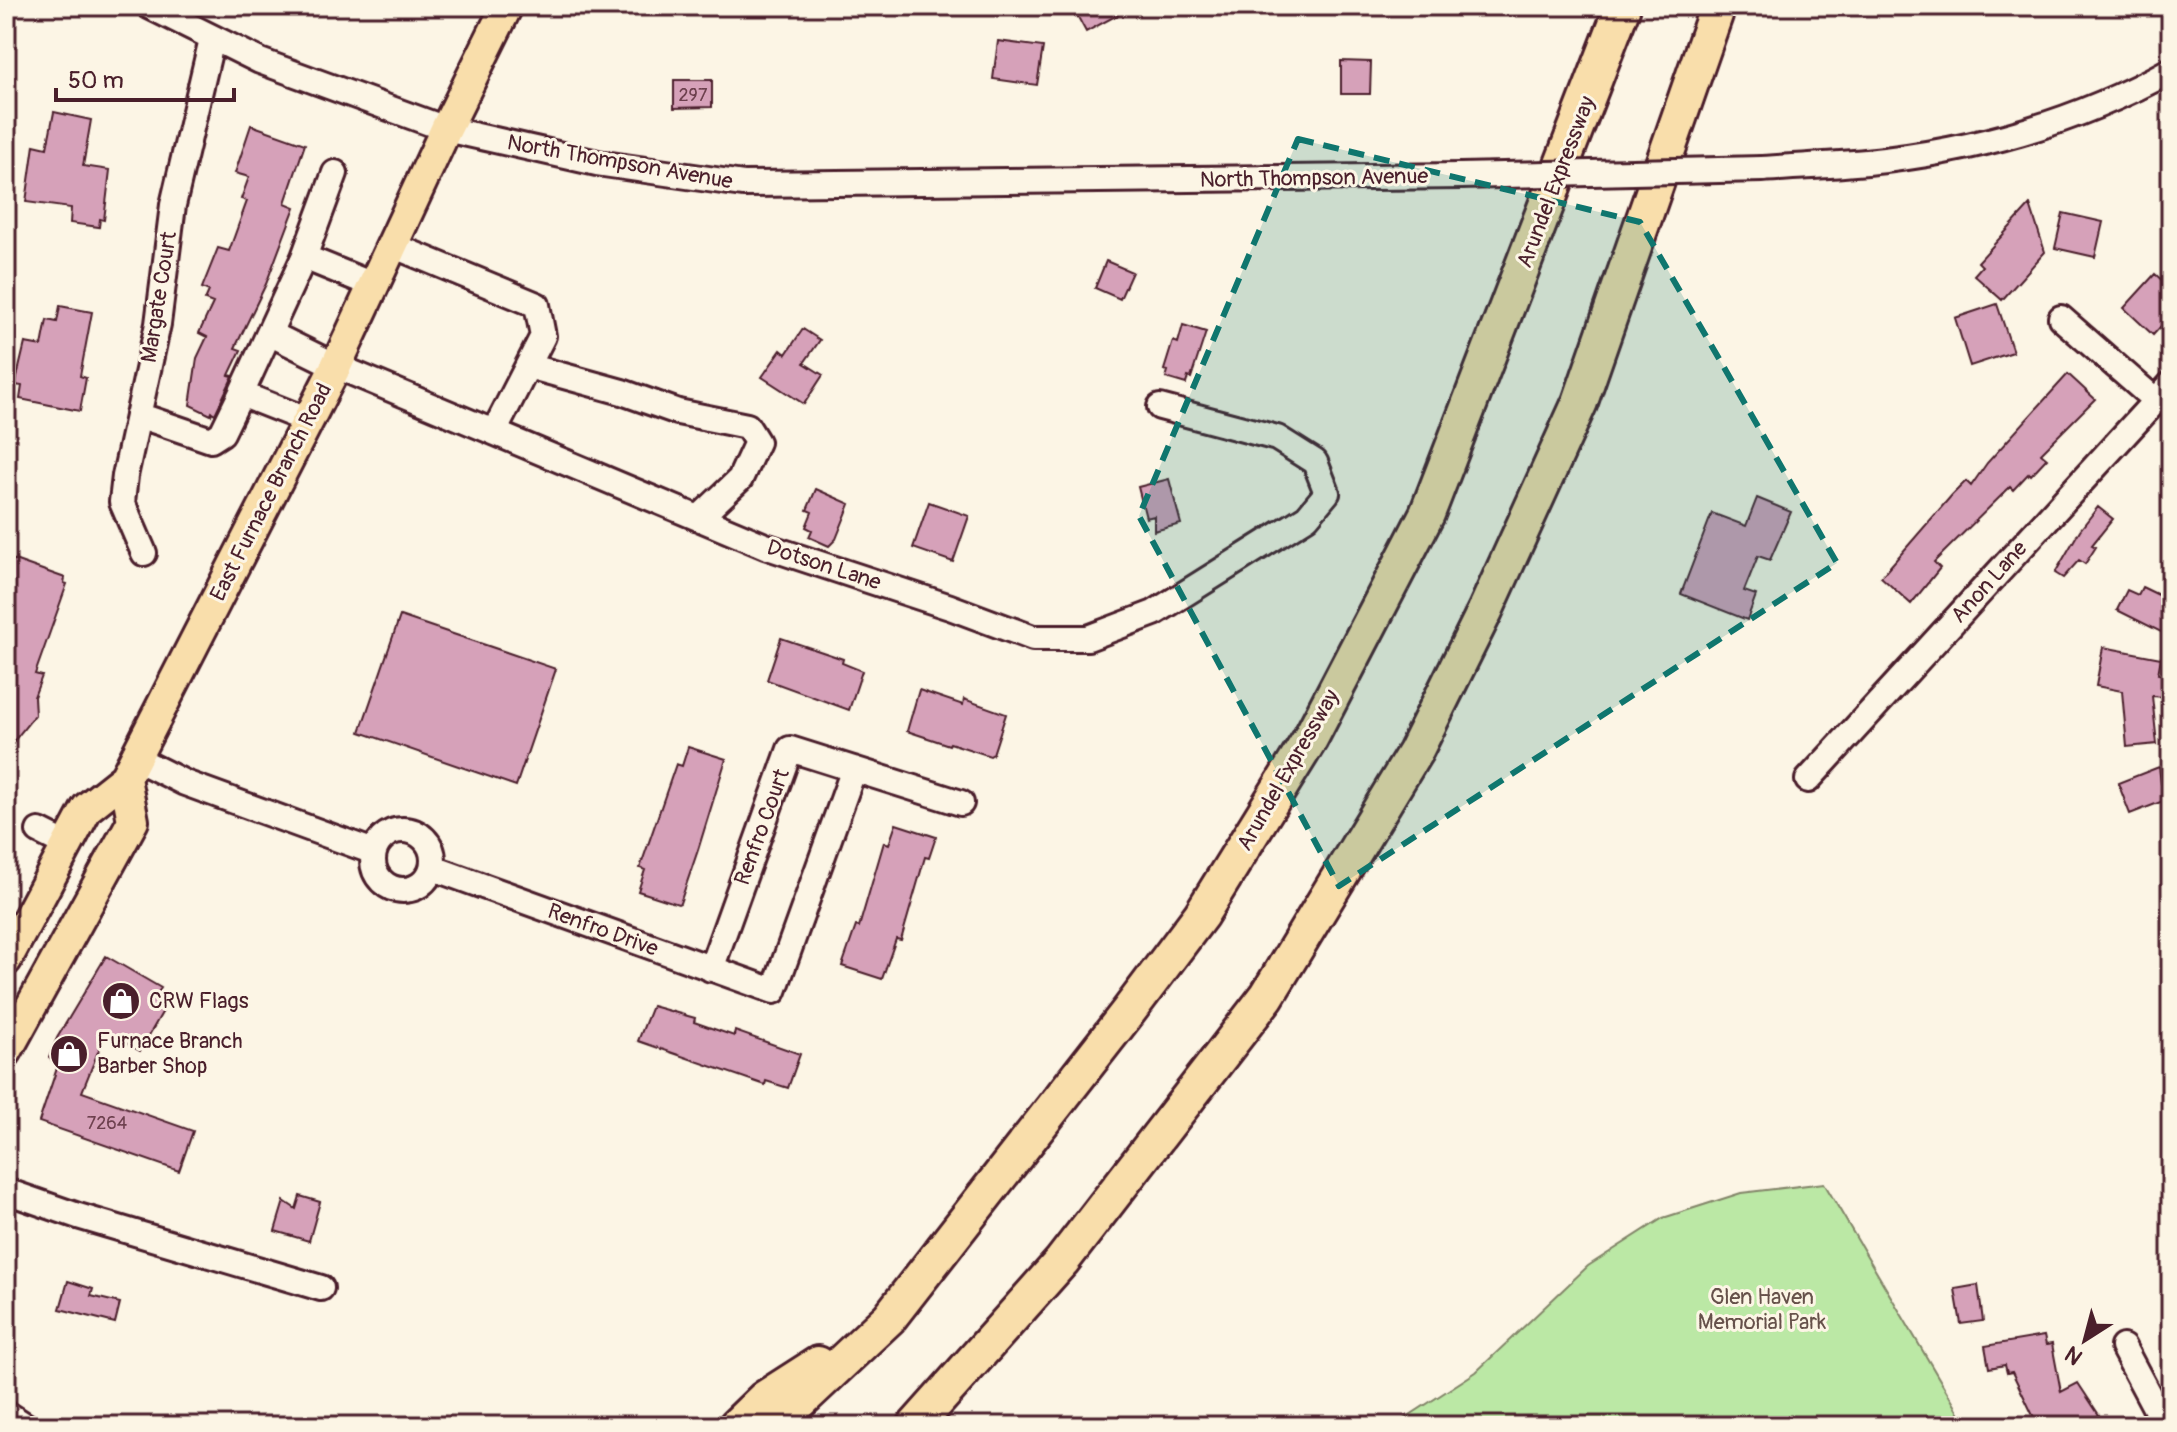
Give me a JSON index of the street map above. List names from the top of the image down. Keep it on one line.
{"streets":{"highway":["Arundel Expressway"],"main road":["East Furnace Branch Road"],"street":["North Thompson Avenue","Margate Court","Dotson Lane","Anon Lane","Renfro Court","Renfro Drive"]},"crossings":[["North Thompson Avenue","Margate Court"],["North Thompson Avenue","East Furnace Branch Road"],["East Furnace Branch Road","Dotson Lane"],["Renfro Court","Renfro Drive"]],"parks":["Glen Haven Memorial Park"],"places":{"shop":["CRW Flags","Furnace Branch Barber Shop"]},"house_numbers":["297","7264"],"scale_bar":"50 m","north":"bottom left"}
